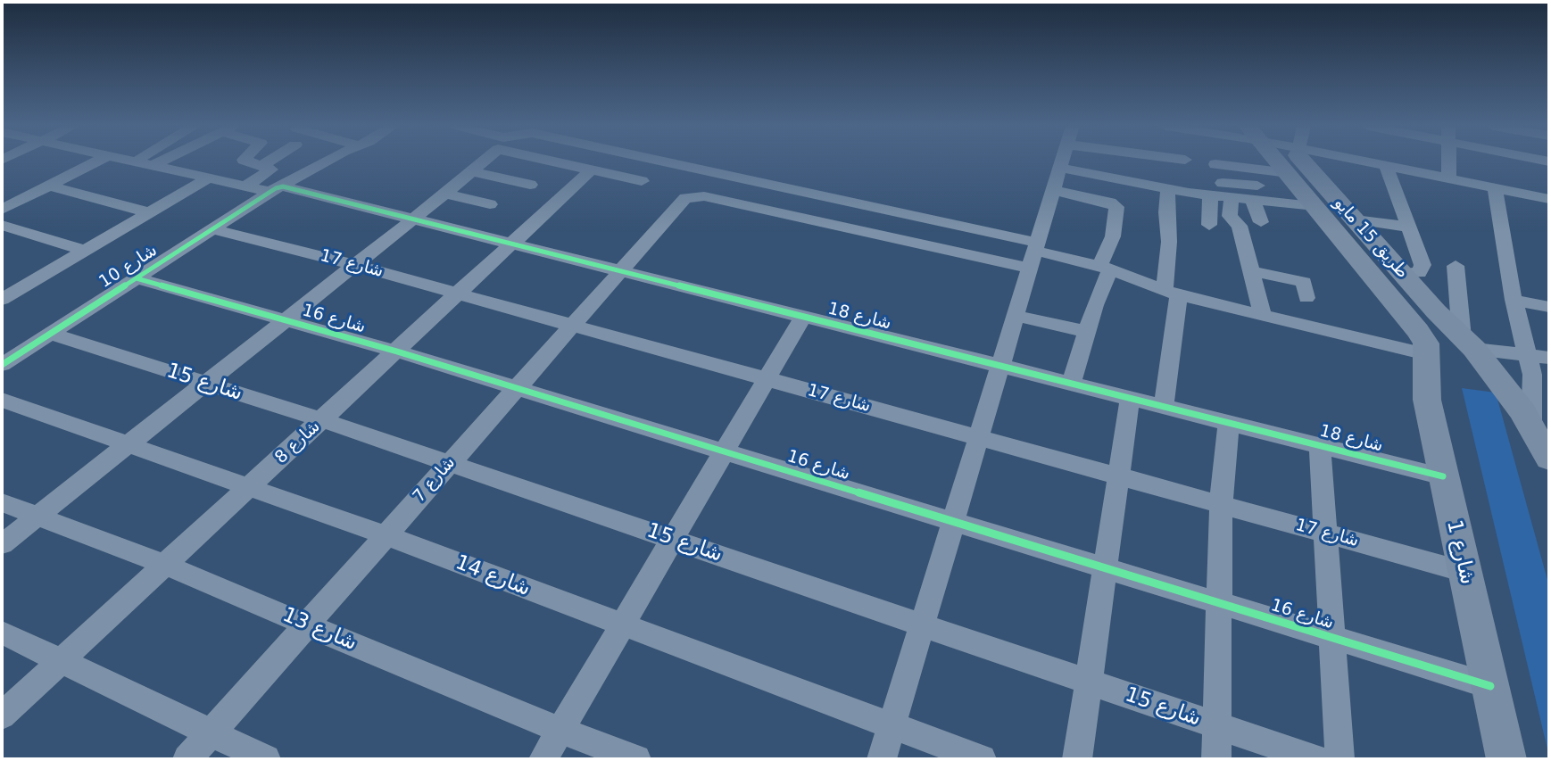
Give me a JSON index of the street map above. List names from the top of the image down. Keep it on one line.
{"streets":{"main road":["طريق 15 مايو","شارع 1"],"street":["شارع 17","شارع 10","شارع 18","شارع 16","شارع 15","شارع 8","شارع 7","شارع 14","شارع 13"]},"crossings":[["طريق 15 مايو","شارع 1"],["شارع 17","شارع 10"],["شارع 17","شارع 8"],["شارع 17","شارع 7"],["شارع 17","شارع 1"],["شارع 10","شارع 18"],["شارع 10","شارع 16"],["شارع 10","شارع 15"],["شارع 18","شارع 8"],["شارع 18","شارع 7"],["شارع 18","شارع 1"],["شارع 16","شارع 8"],["شارع 16","شارع 7"],["شارع 16","شارع 1"],["شارع 15","شارع 8"],["شارع 15","شارع 7"],["شارع 8","شارع 14"],["شارع 8","شارع 13"],["شارع 7","شارع 14"],["شارع 7","شارع 13"]]}
